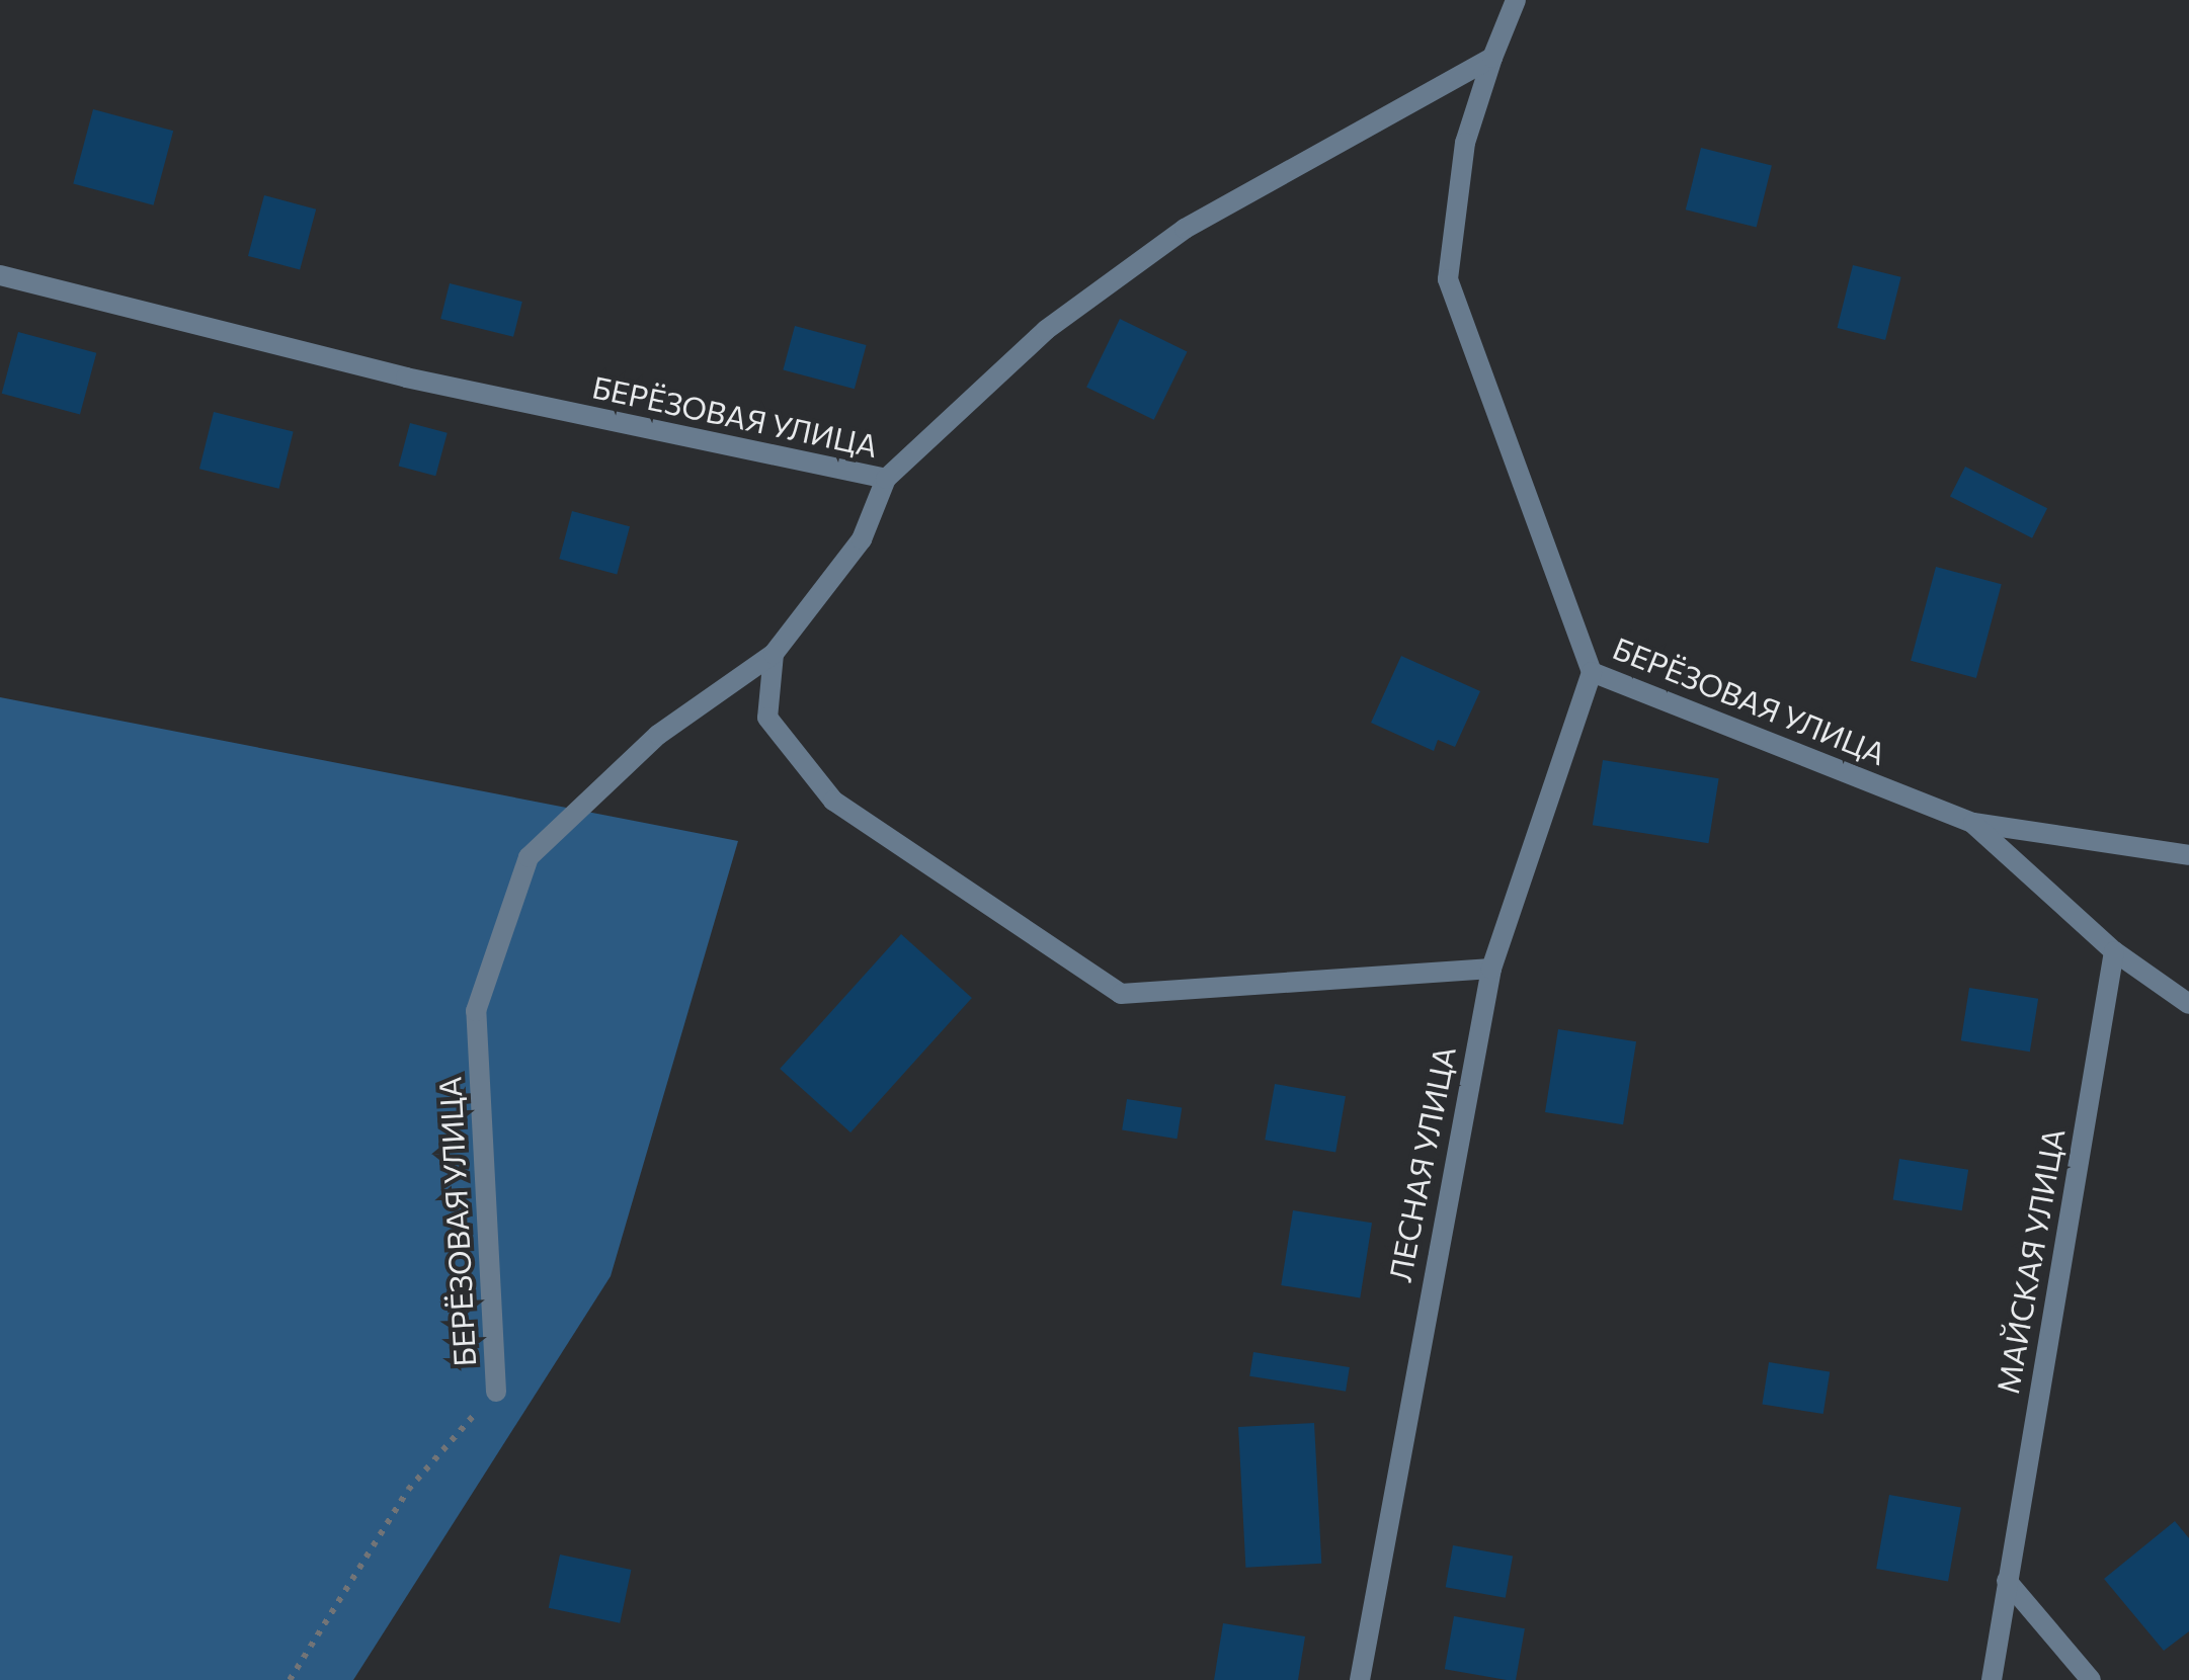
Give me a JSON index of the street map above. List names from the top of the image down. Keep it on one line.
{"streets":{"street":["БЕРЁЗОВАЯ УЛИЦА","ЛЕСНАЯ УЛИЦА","МАЙСКАЯ УЛИЦА"]},"crossings":[["БЕРЁЗОВАЯ УЛИЦА","ЛЕСНАЯ УЛИЦА"],["БЕРЁЗОВАЯ УЛИЦА","МАЙСКАЯ УЛИЦА"]]}
